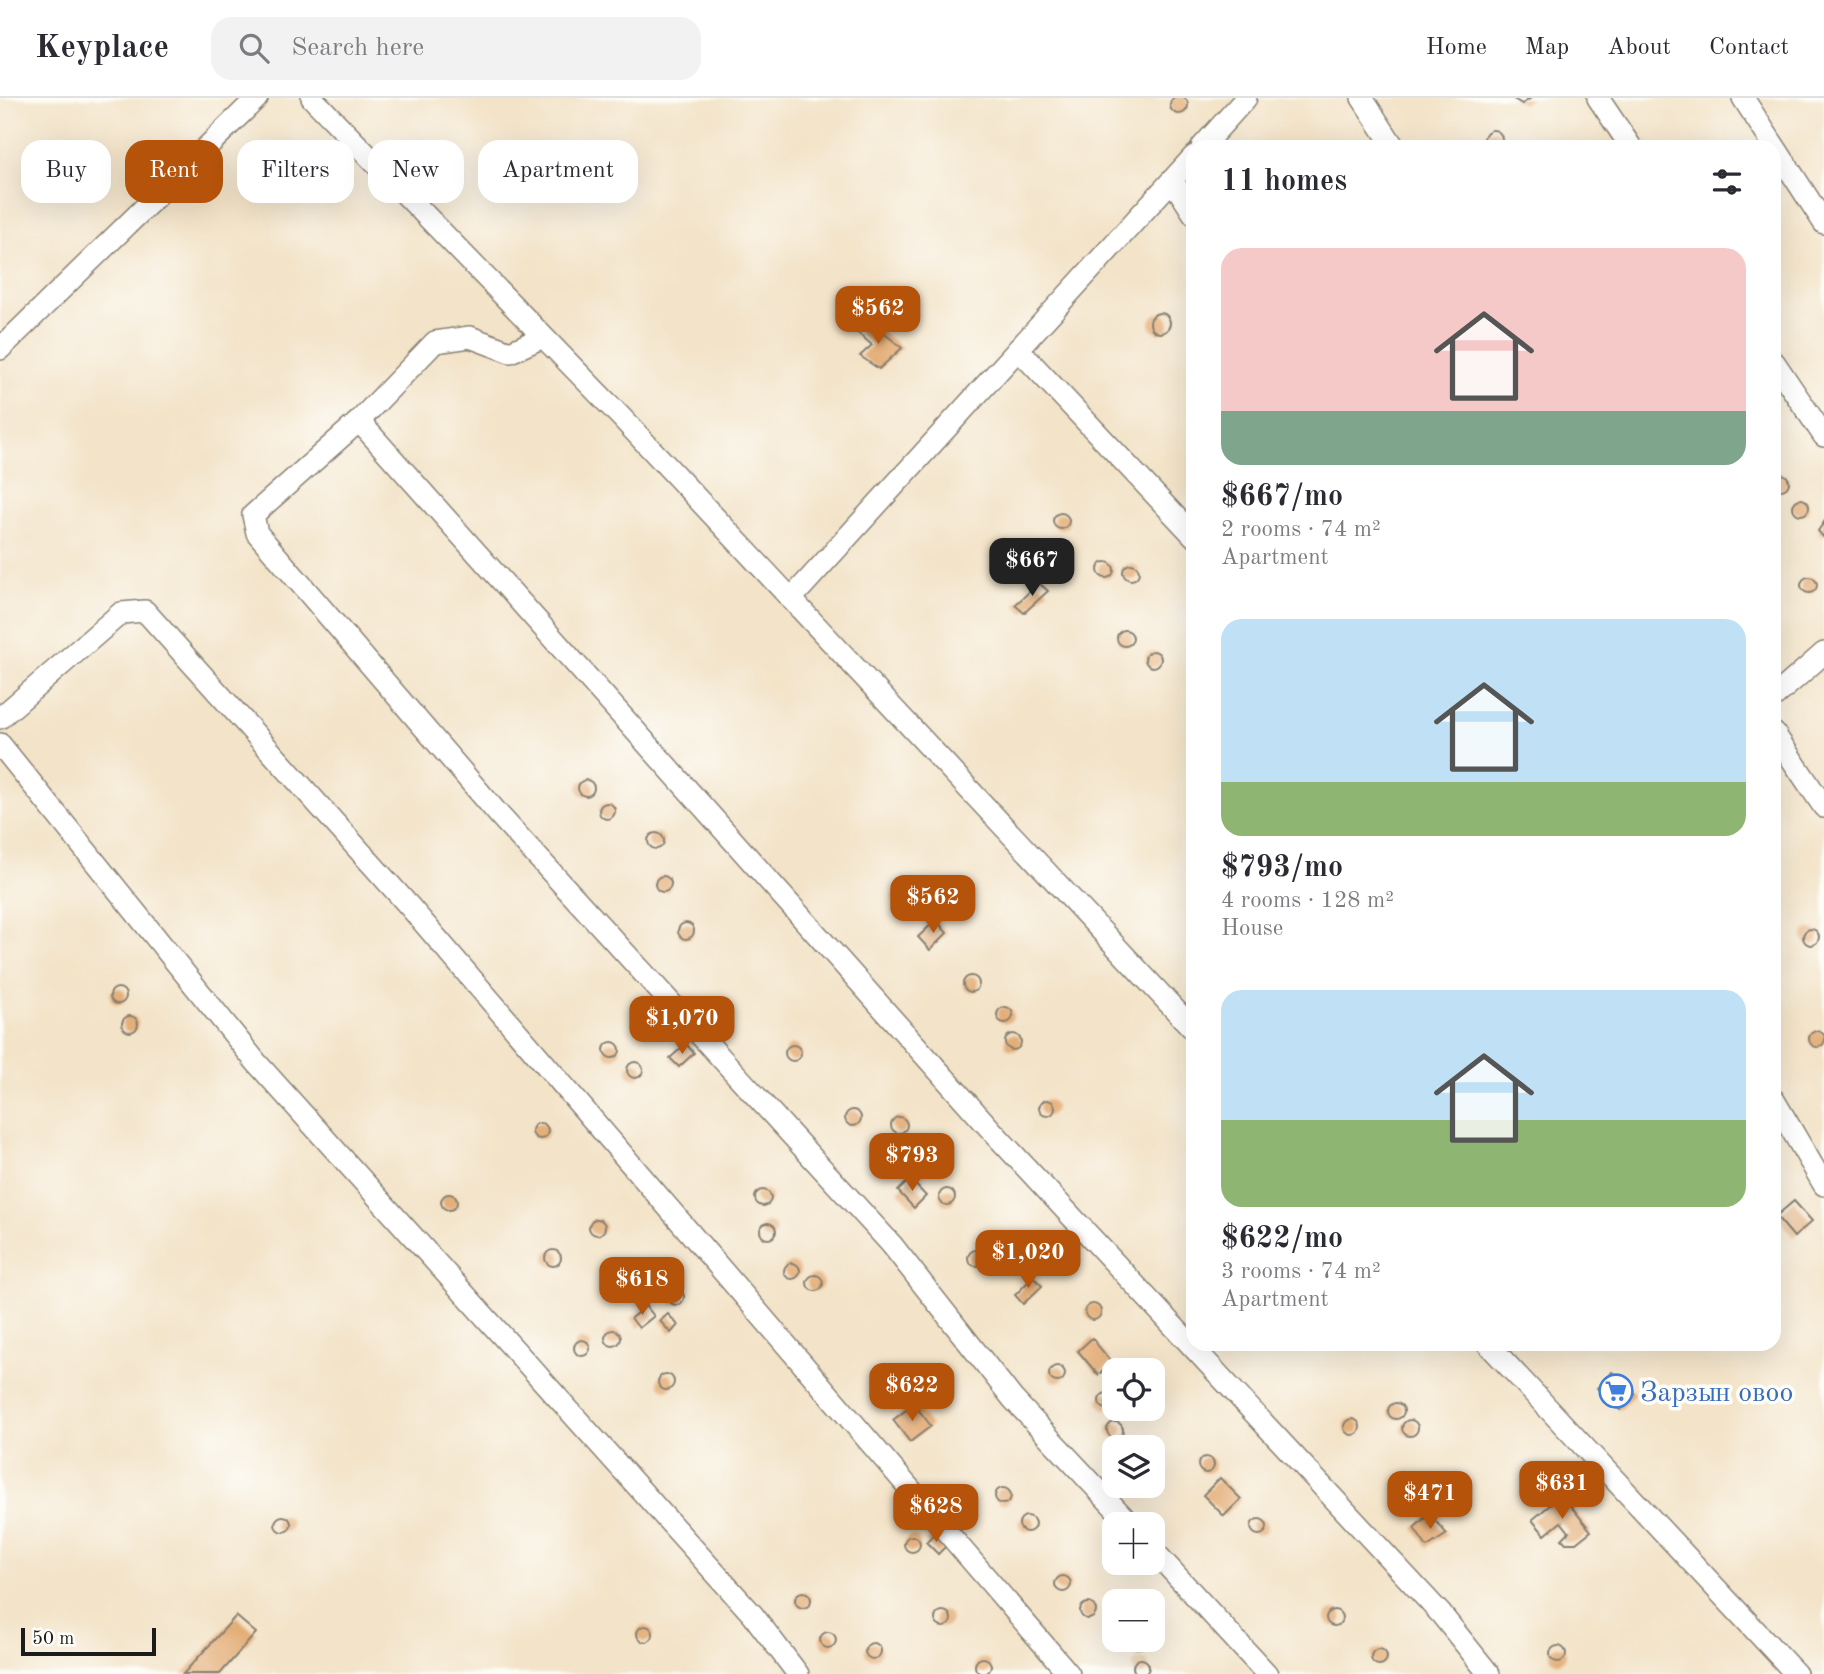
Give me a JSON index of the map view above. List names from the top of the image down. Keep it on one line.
{"places":{"supermarket":["Зарзын овоо"]},"scale_bar":"50 m","page":{"header":"Keyplace","search":"Search here","nav":["Home","Map","About","Contact"],"chip":["Buy","Rent","Filters","New","Apartment"],"heading":"11 homes","list":[{"name":"$667/mo","note":"2 rooms · 74 m² · Apartment"},{"name":"$793/mo","note":"4 rooms · 128 m² · House"},{"name":"$622/mo","note":"3 rooms · 74 m² · Apartment"}],"price":["$562","$667","$562","$1,070","$793","$1,020","$618","$622","$631","$471","$628"],"map_buttons":["+","−"],"scale":"50 m"}}
